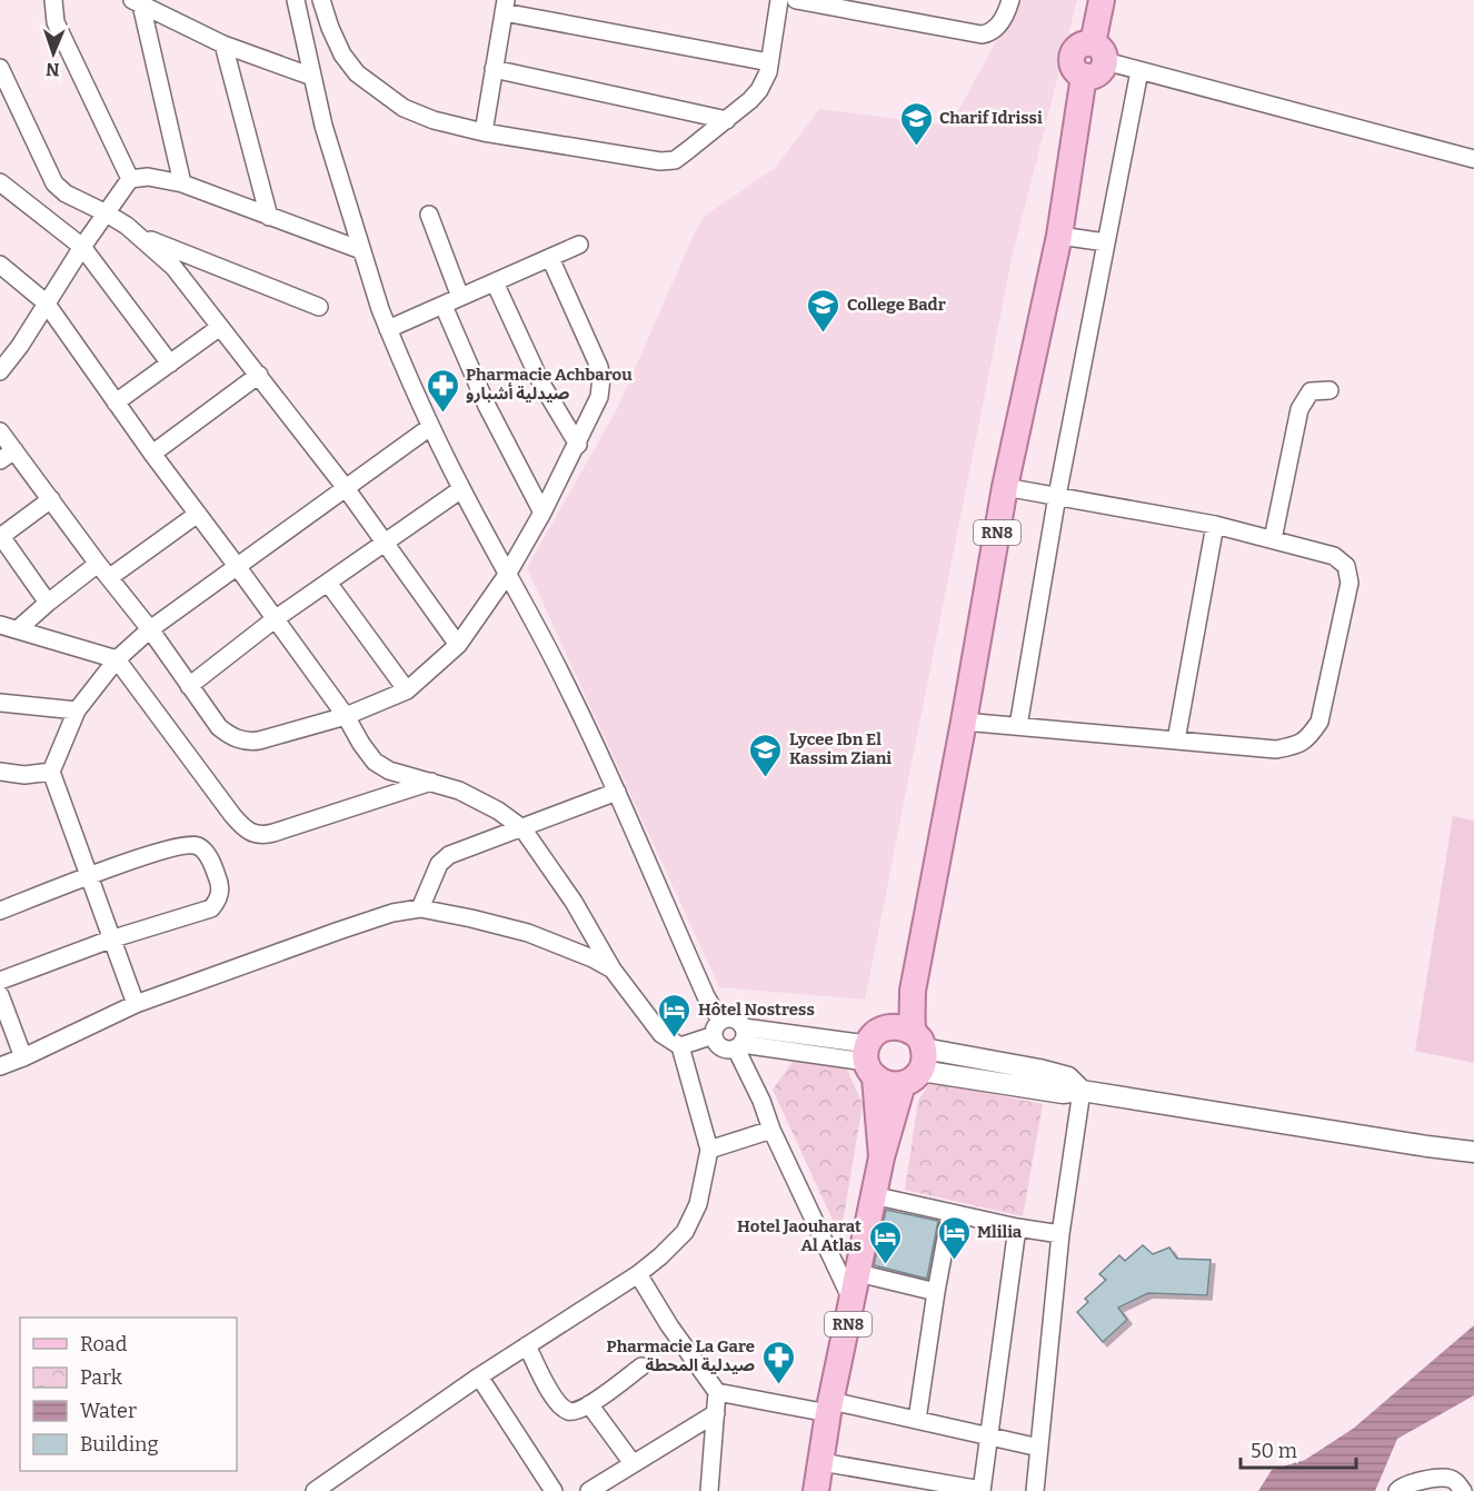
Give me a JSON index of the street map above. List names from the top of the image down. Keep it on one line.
{"streets":{"main road":["RN8"]},"places":{"school or university":["Charif Idrissi","College Badr","Lycee Ibn El Kassim Ziani"],"pharmacy":["Pharmacie Achbarou صيدلية أشبارو","Pharmacie La Gare صيدلية المحطة"],"hotel":["Hôtel Nostress","Mlilia","Hotel Jaouharat Al Atlas"]},"legend":["Road","Park","Water","Building"],"scale_bar":"50 m","north":"bottom"}
